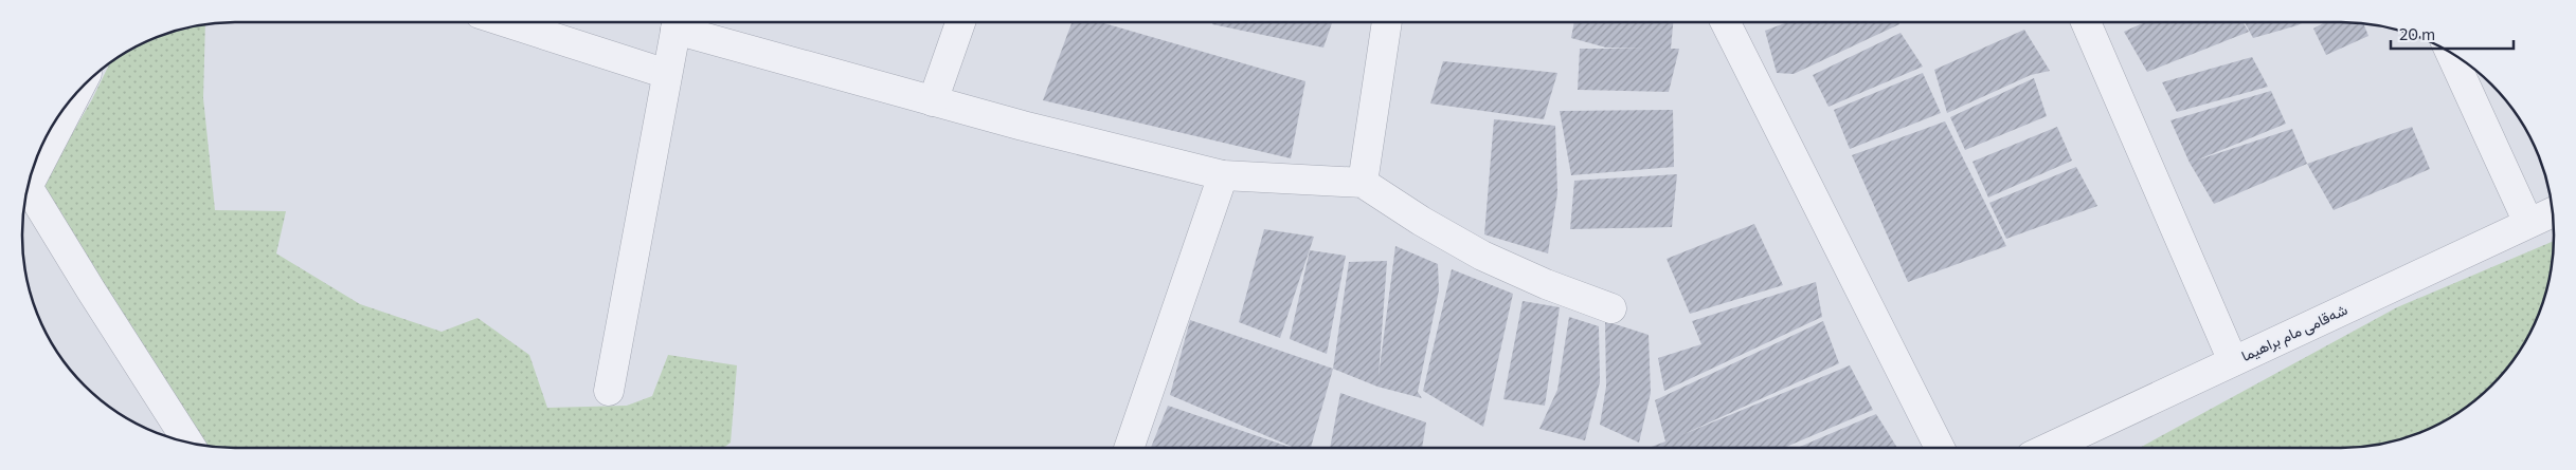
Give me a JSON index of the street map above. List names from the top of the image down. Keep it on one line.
{"streets":{"street":["شەقامی مام براهیما"]},"scale_bar":"20 m"}
